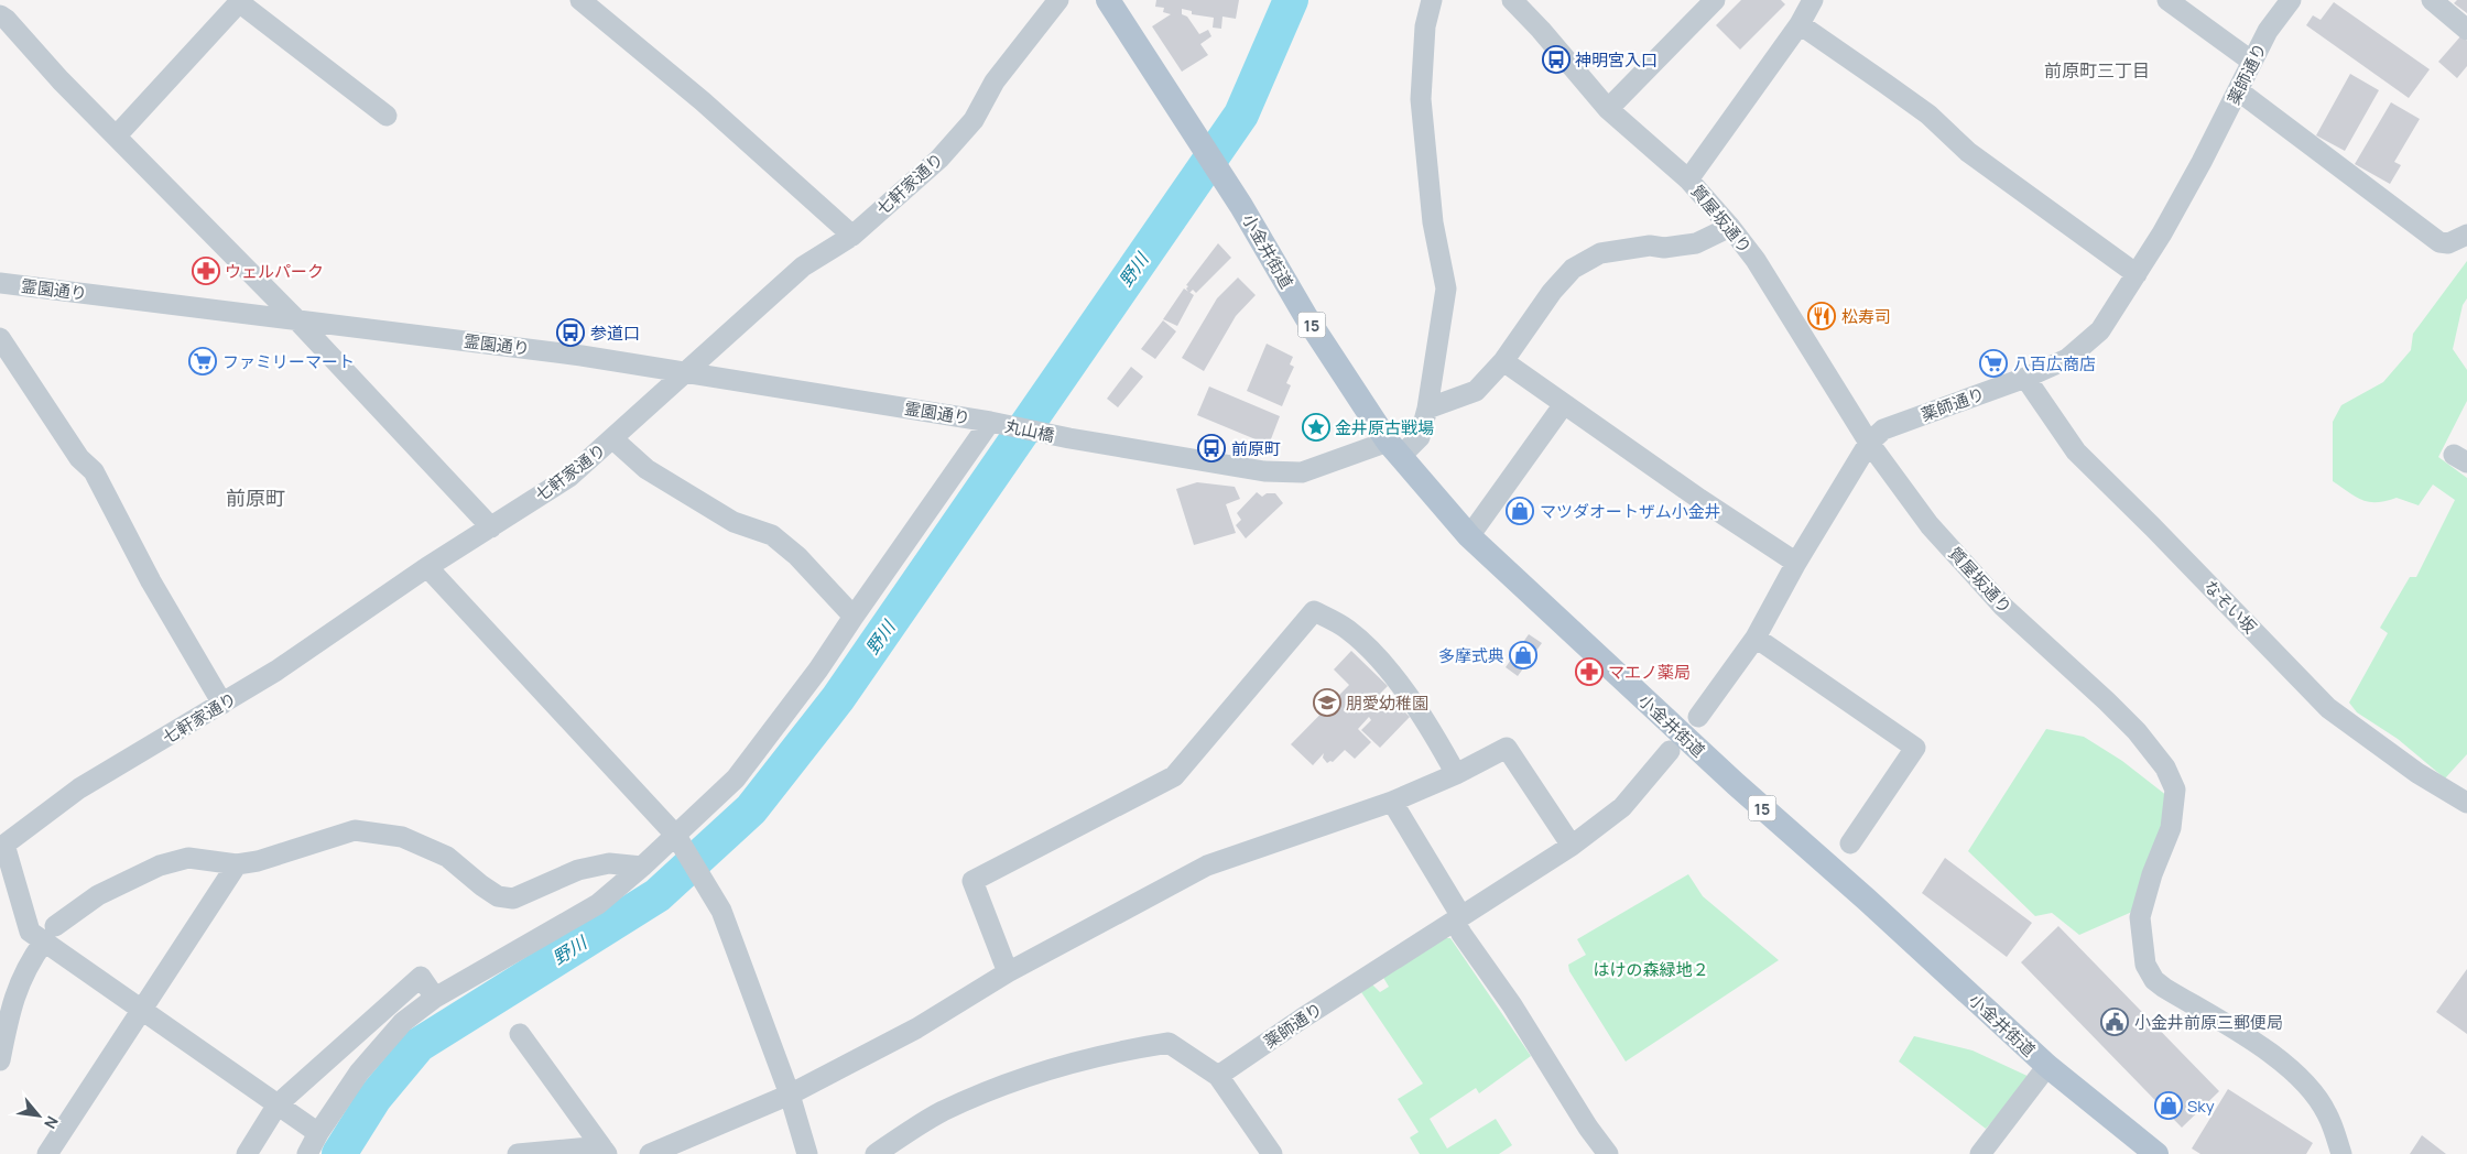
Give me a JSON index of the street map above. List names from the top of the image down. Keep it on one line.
{"streets":{"main road":["小金井街道","15"],"street":["薬師通り","七軒家通り","質屋坂通り","霊園通り","丸山橋","なそい坂"]},"crossings":[["薬師通り","質屋坂通り"],["薬師通り","なそい坂"],["七軒家通り","霊園通り"],["小金井街道","丸山橋"],["霊園通り","丸山橋"]],"districts":["前原町三丁目","前原町"],"water":["野川"],"parks":["はけの森緑地２"],"places":{"bus stop":["神明宮入口","参道口","前原町"],"pharmacy":["ウェルパーク","マエノ薬局"],"restaurant":["松寿司"],"supermarket":["ファミリーマート","八百広商店"],"place":["金井原古戦場"],"shop":["マツダオートザム小金井","多摩式典","Sky"],"school or university":["朋愛幼稚園"],"public building":["小金井前原三郵便局"]},"north":"bottom right"}
